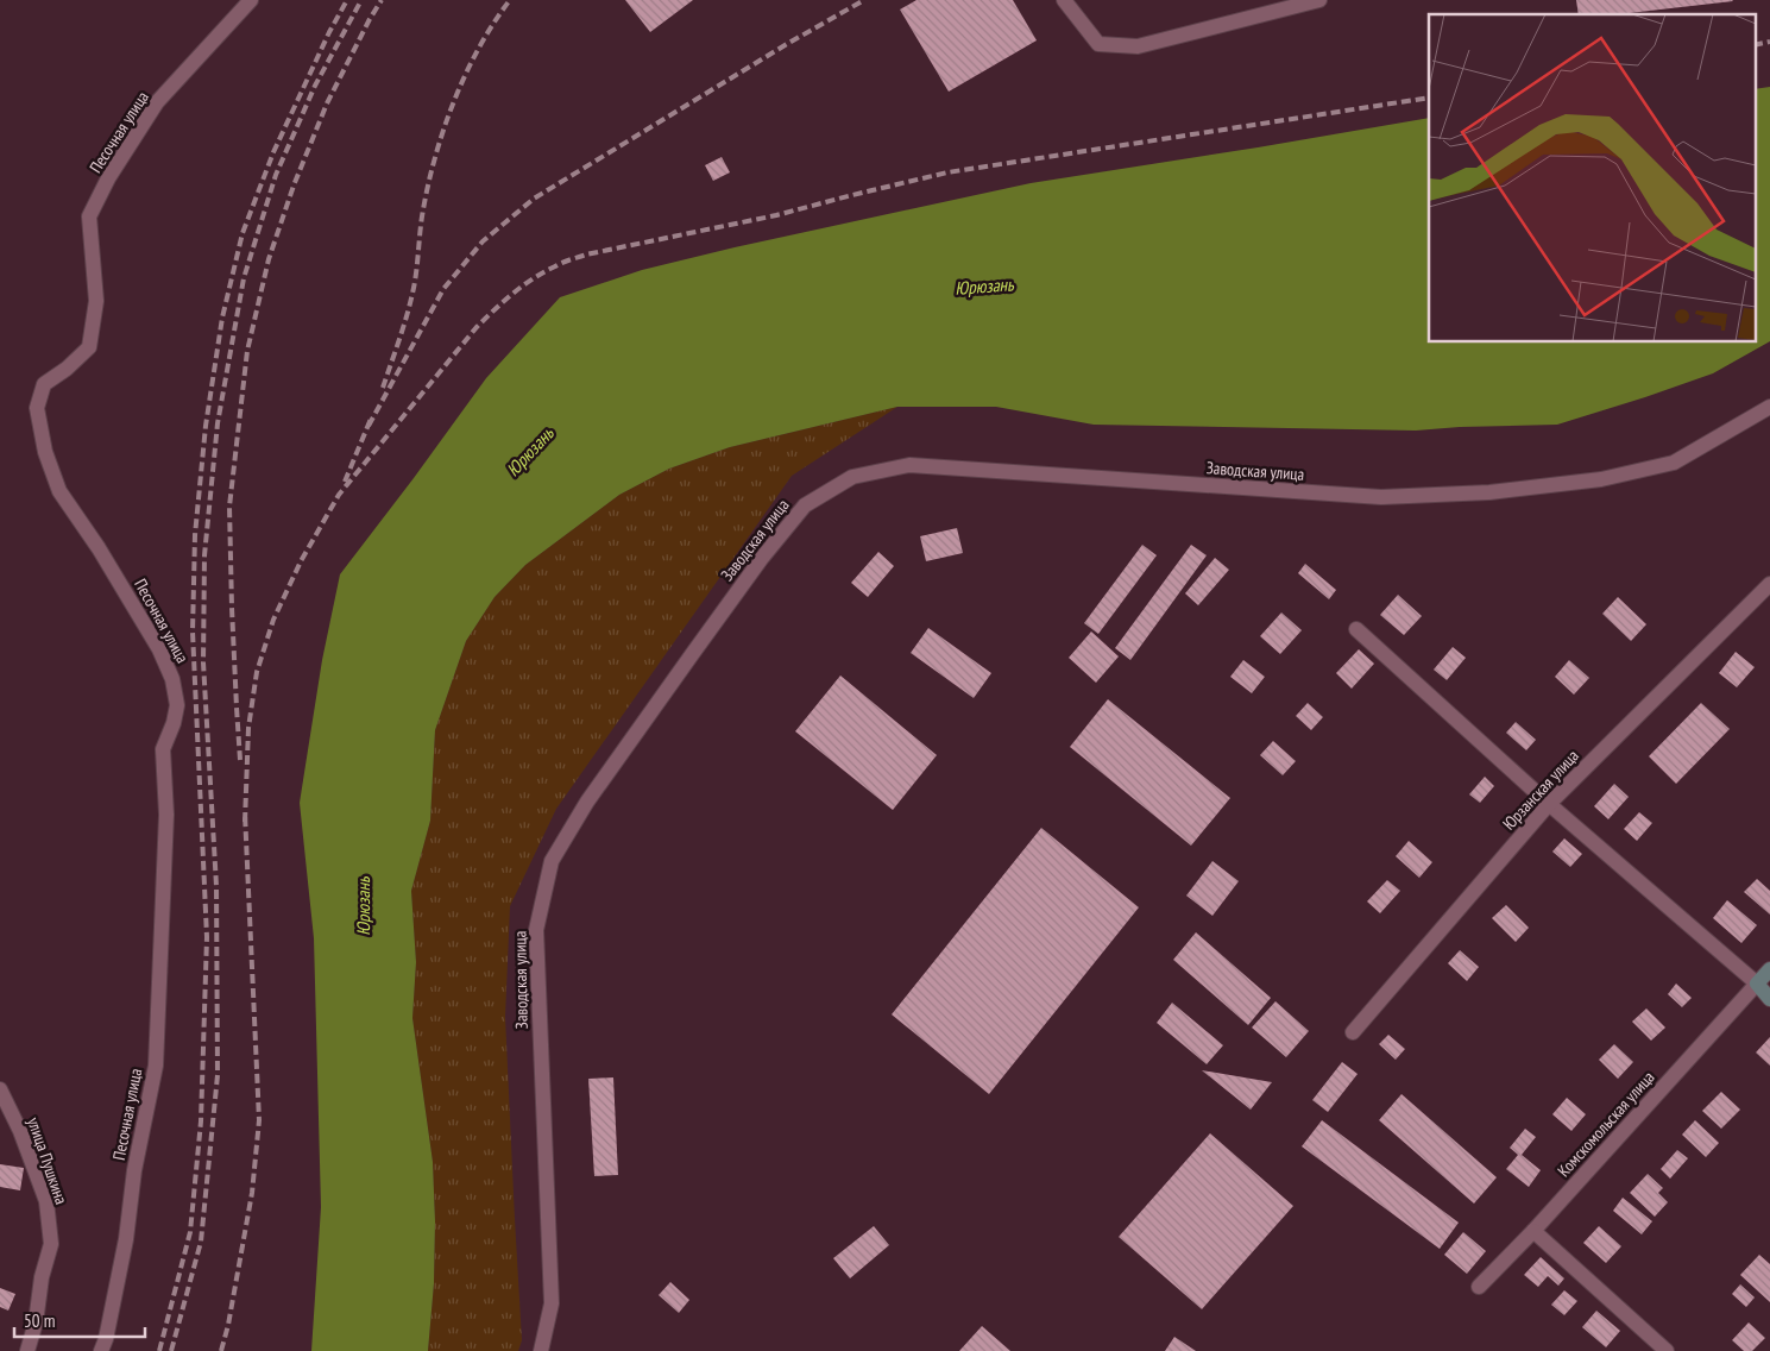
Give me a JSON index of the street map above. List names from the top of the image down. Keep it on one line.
{"streets":{"street":["Песочная улица","Заводская улица","Юрзанская улица","Комскомольская улица","улица Пушкина"]},"water":["Юрюзань"],"scale_bar":"50 m"}
